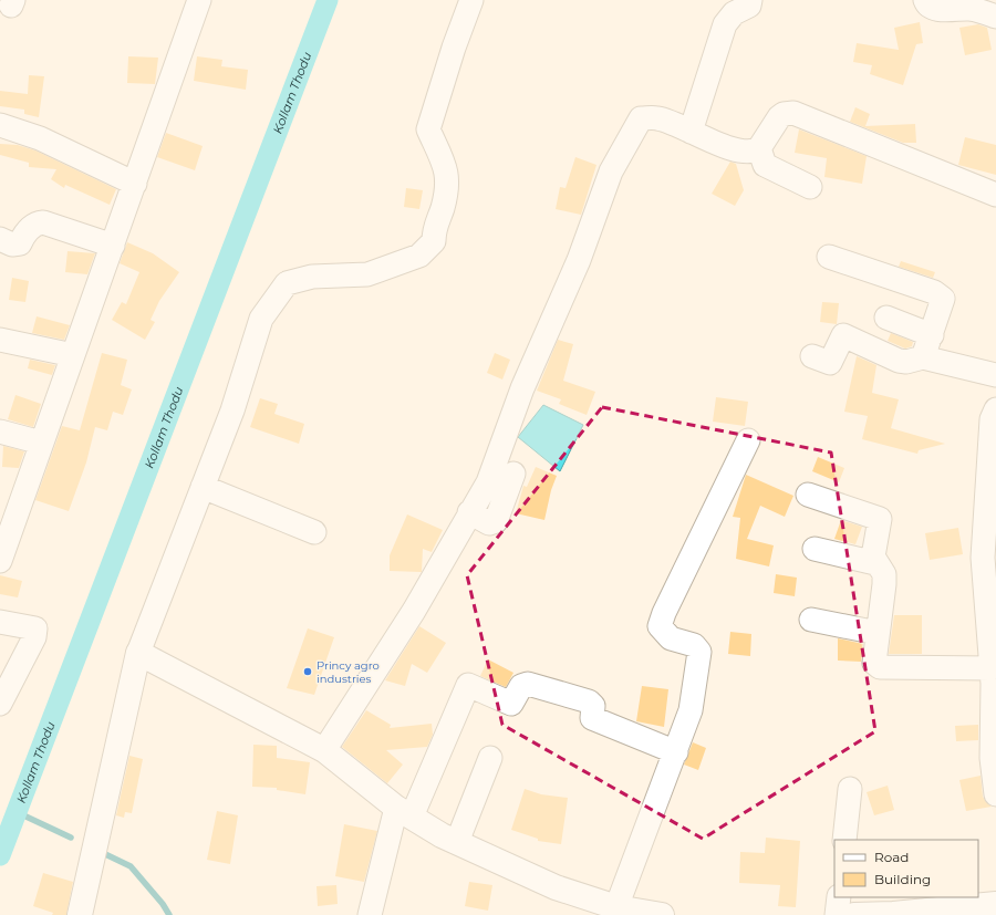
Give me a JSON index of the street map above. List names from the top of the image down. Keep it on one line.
{"water":["Kollam Thodu"],"places":["Princy agro industries"],"legend":["Road","Building"]}
